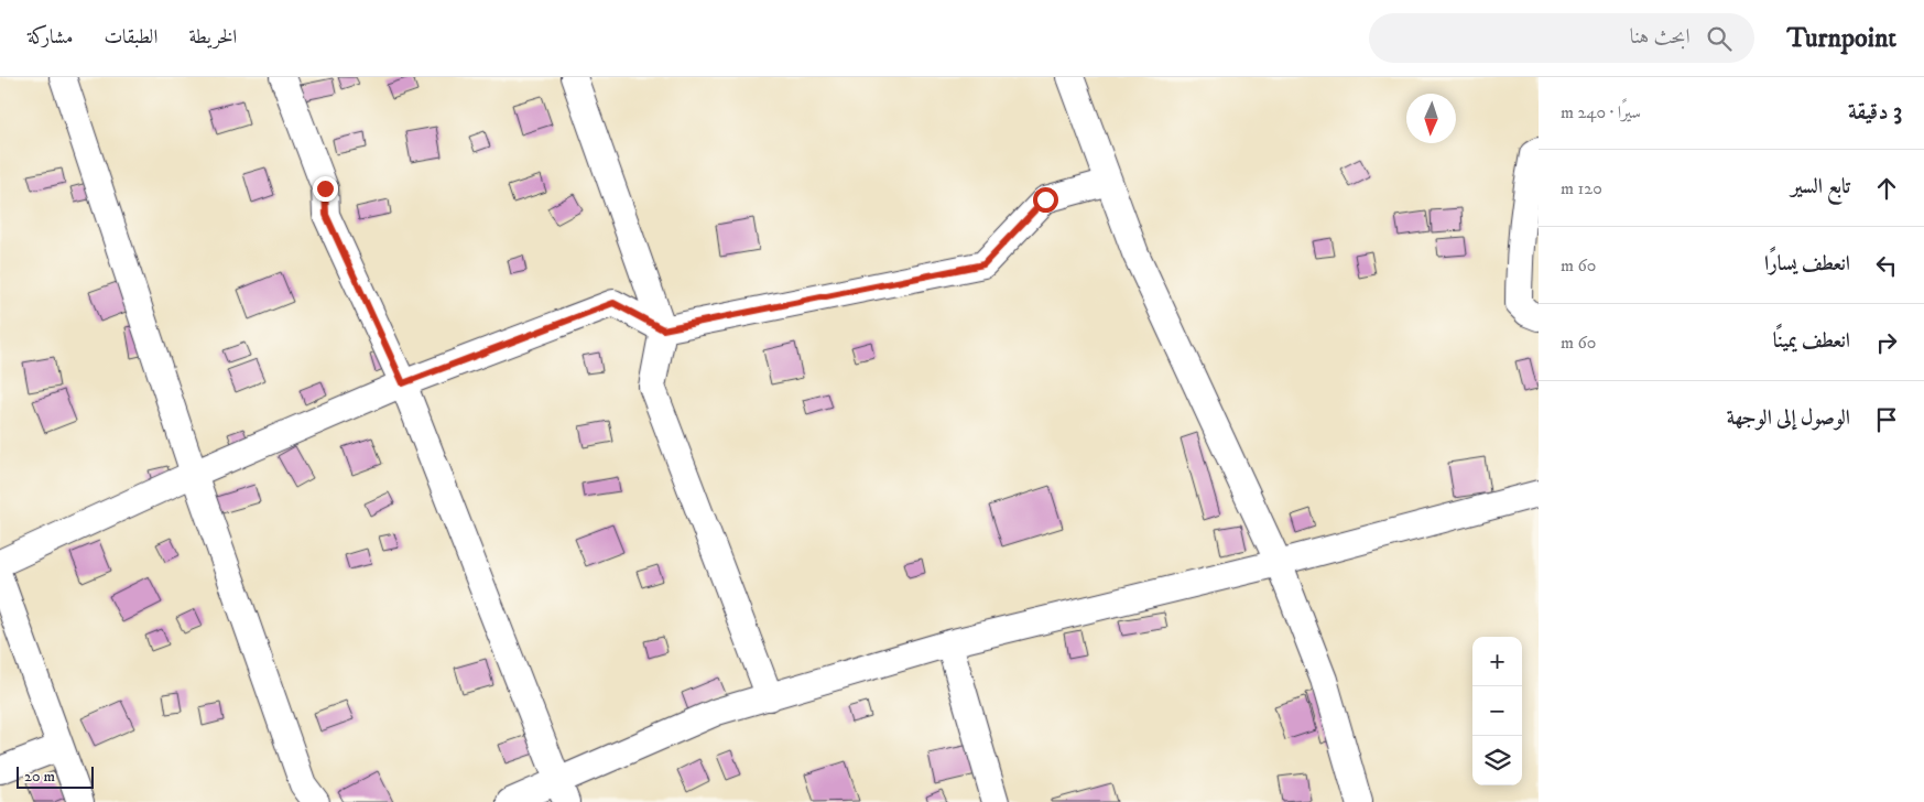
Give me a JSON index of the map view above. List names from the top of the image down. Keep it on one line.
{"scale_bar":"20 m","north":"bottom","page":{"header":"Turnpoint","search":"ابحث هنا","nav":["الخريطة","الطبقات","مشاركة"],"heading":["3 دقيقة","سيرًا · 240 m"],"list":[["تابع السير","120 m"],["انعطف يسارًا","60 m"],["انعطف يمينًا","60 m"],"الوصول إلى الوجهة"],"map_buttons":["+","−"],"scale":"20 m"}}
